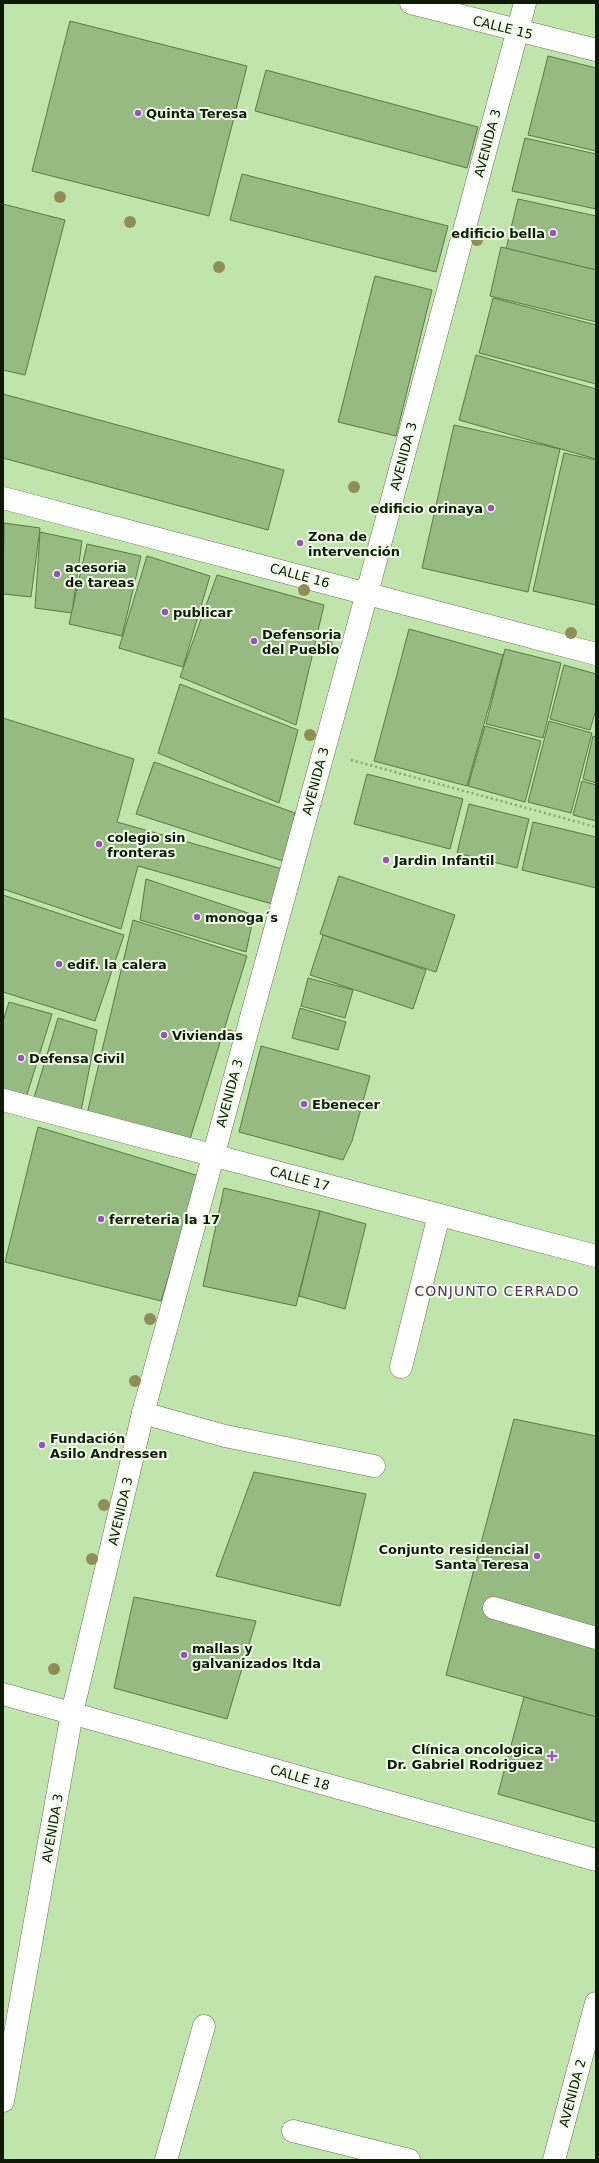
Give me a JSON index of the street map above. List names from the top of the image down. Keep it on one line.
{"streets":{"street":["CALLE 15","AVENIDA 3","CALLE 16","CALLE 17","CALLE 18","AVENIDA 2"]},"crossings":[["CALLE 15","AVENIDA 3"],["AVENIDA 3","CALLE 16"],["AVENIDA 3","CALLE 17"],["AVENIDA 3","CALLE 18"]],"districts":["CONJUNTO CERRADO"],"places":{"other":["Quinta Teresa","edificio bella","edificio orinaya","Zona de intervención","acesoria de tareas","publicar","Defensoria del Pueblo","colegio sin fronteras","Jardin Infantil","monoga´s","edif. la calera","Viviendas","Defensa Civil","Ebenecer","ferreteria la 17","Fundación Asilo Andressen","Conjunto residencial Santa Teresa","mallas y galvanizados ltda"],"health":["Clínica oncologica Dr. Gabriel Rodriguez"]}}
